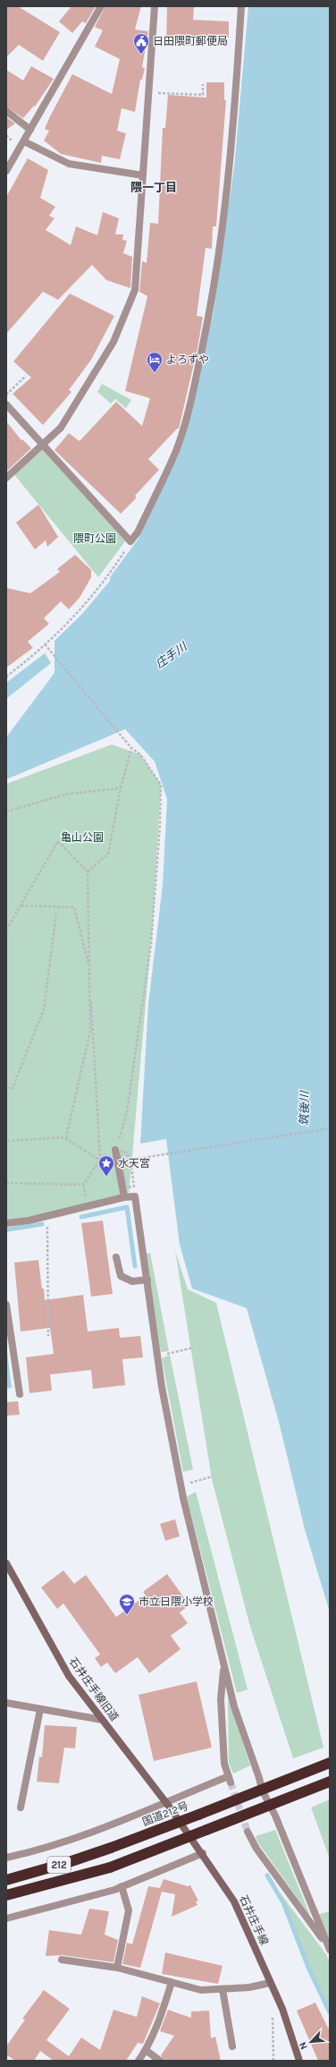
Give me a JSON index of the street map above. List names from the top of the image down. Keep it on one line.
{"streets":{"highway":["国道212号","212"],"street":["石井庄手線旧道","石井庄手線"]},"crossings":[["石井庄手線旧道","石井庄手線"]],"districts":["隈一丁目"],"water":["庄手川","筑後川"],"parks":["隈町公園","亀山公園"],"places":{"public building":["日田隈町郵便局"],"hotel":["よろずや"],"place":["水天宮"],"school or university":["市立日隈小学校"]},"north":"bottom left"}
